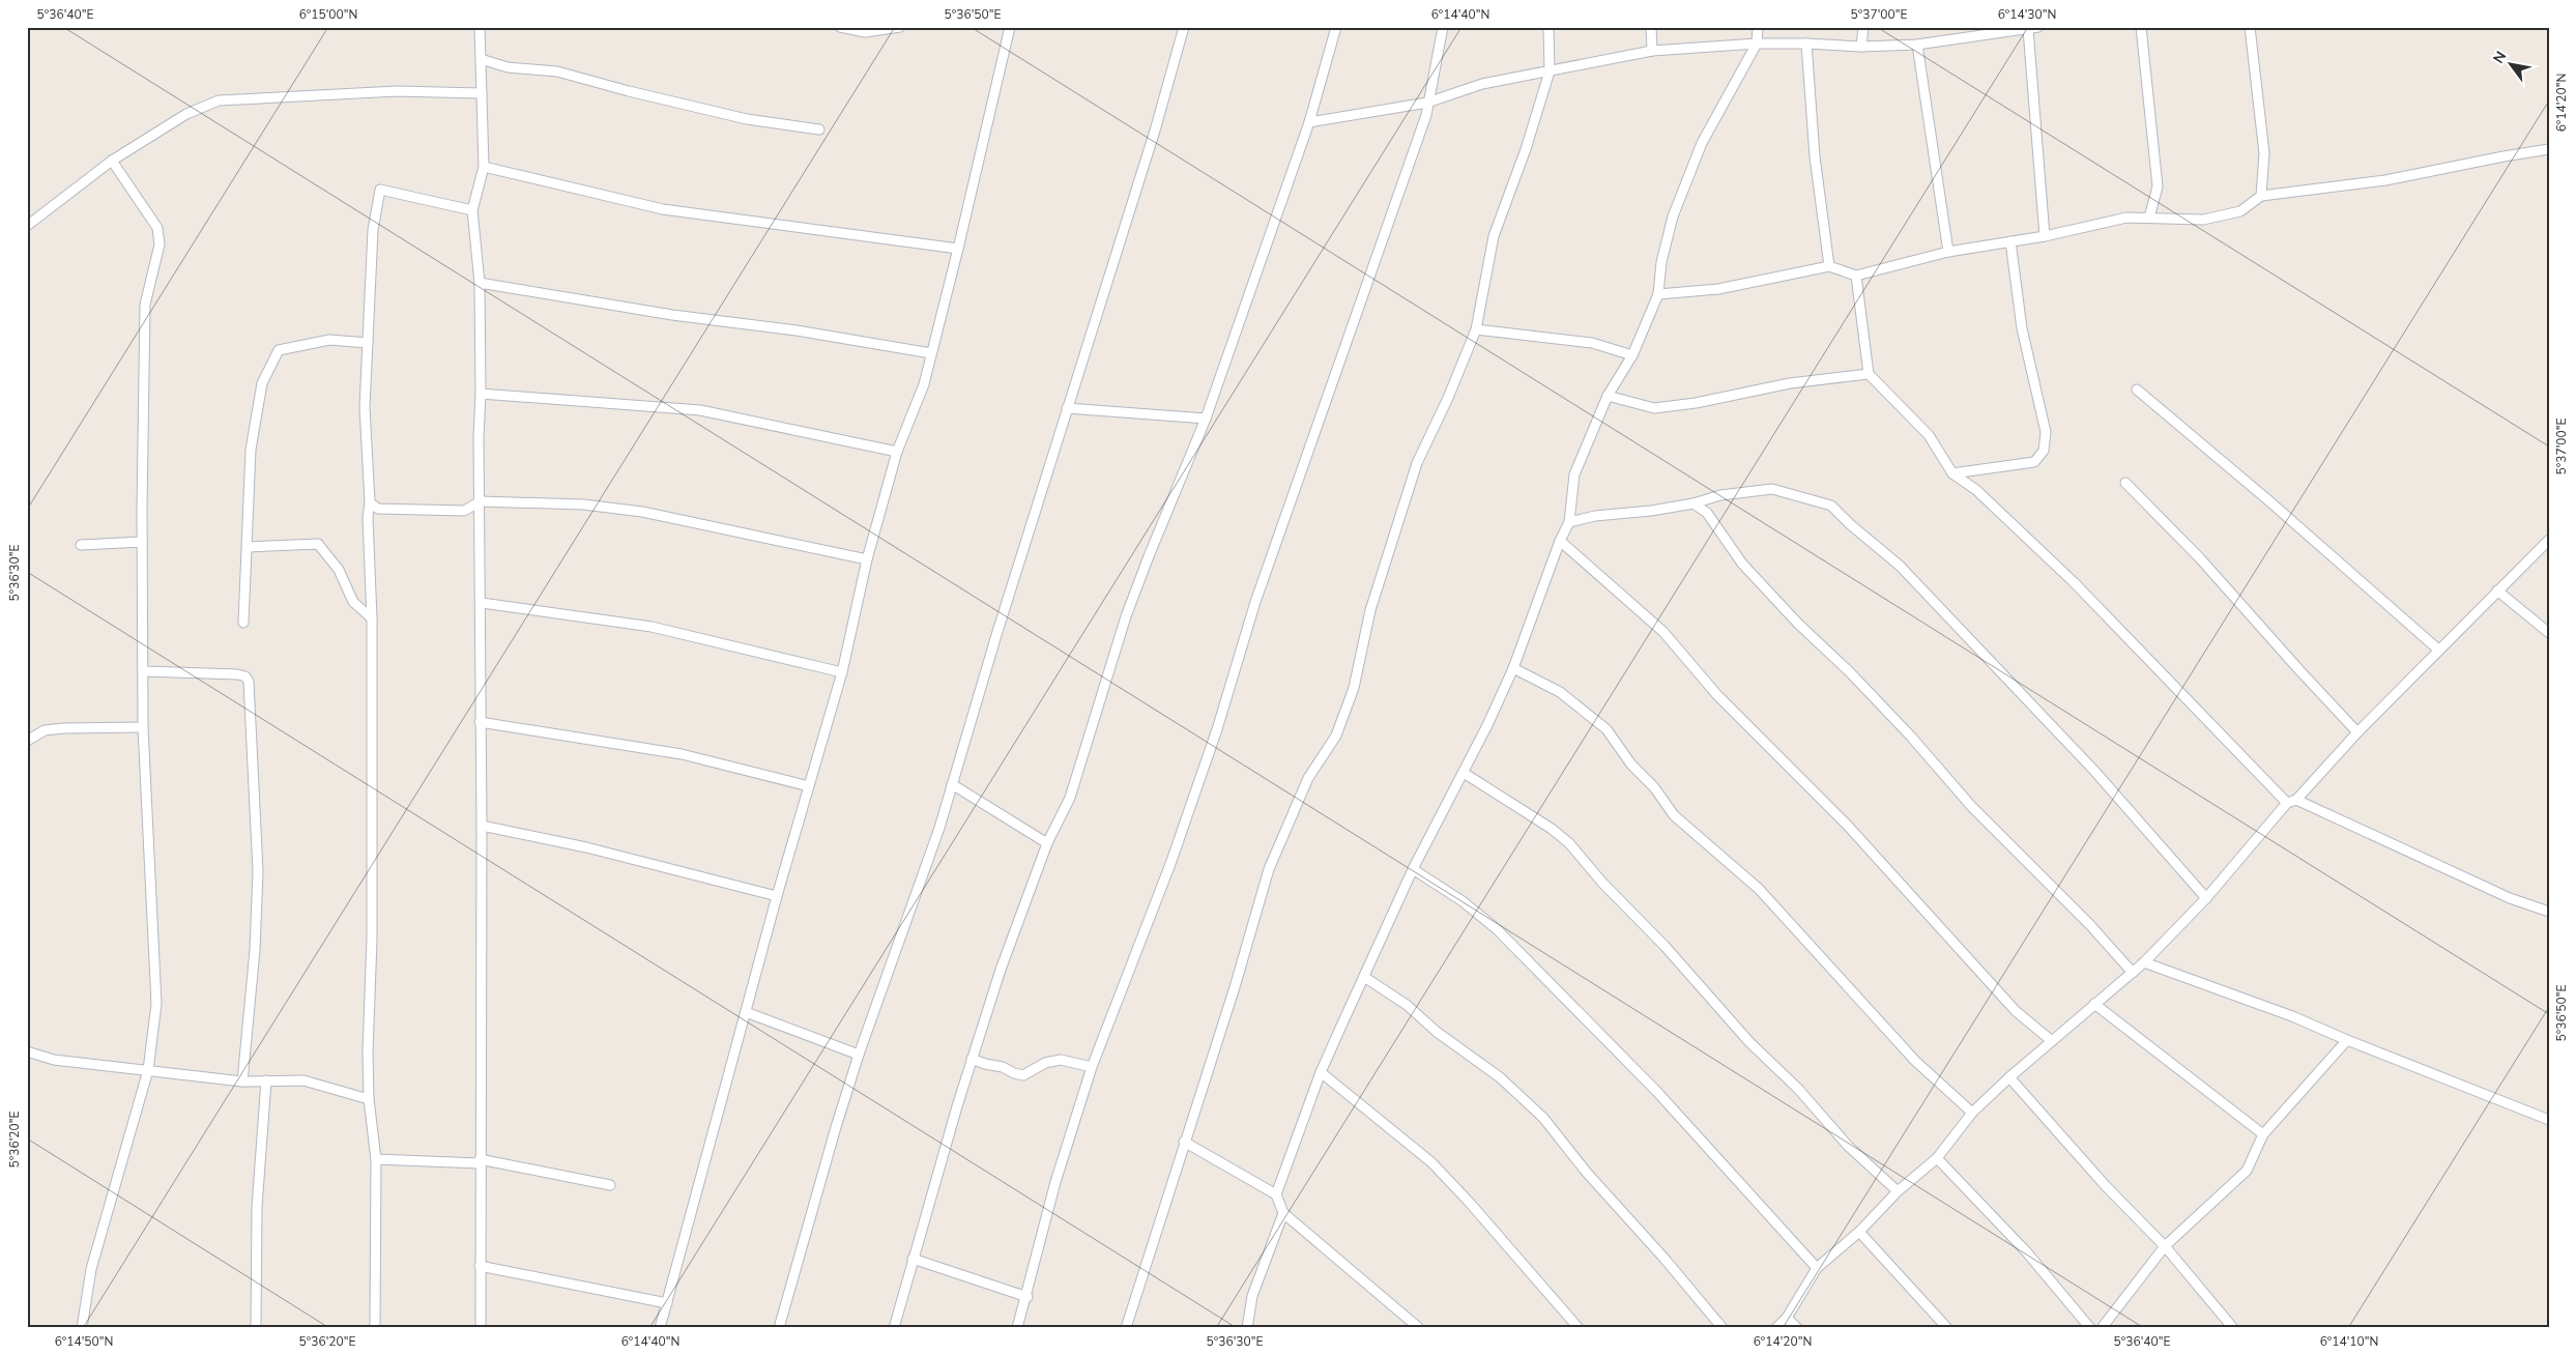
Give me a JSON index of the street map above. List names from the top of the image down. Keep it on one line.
{"north":"top left","coordinates":["5°36'40\"E","6°15'00\"N","5°36'50\"E","6°14'40\"N","5°37'00\"E","6°14'30\"N","6°14'20\"N","5°36'30\"E","5°36'20\"E","6°14'50\"N","6°14'10\"N"]}
